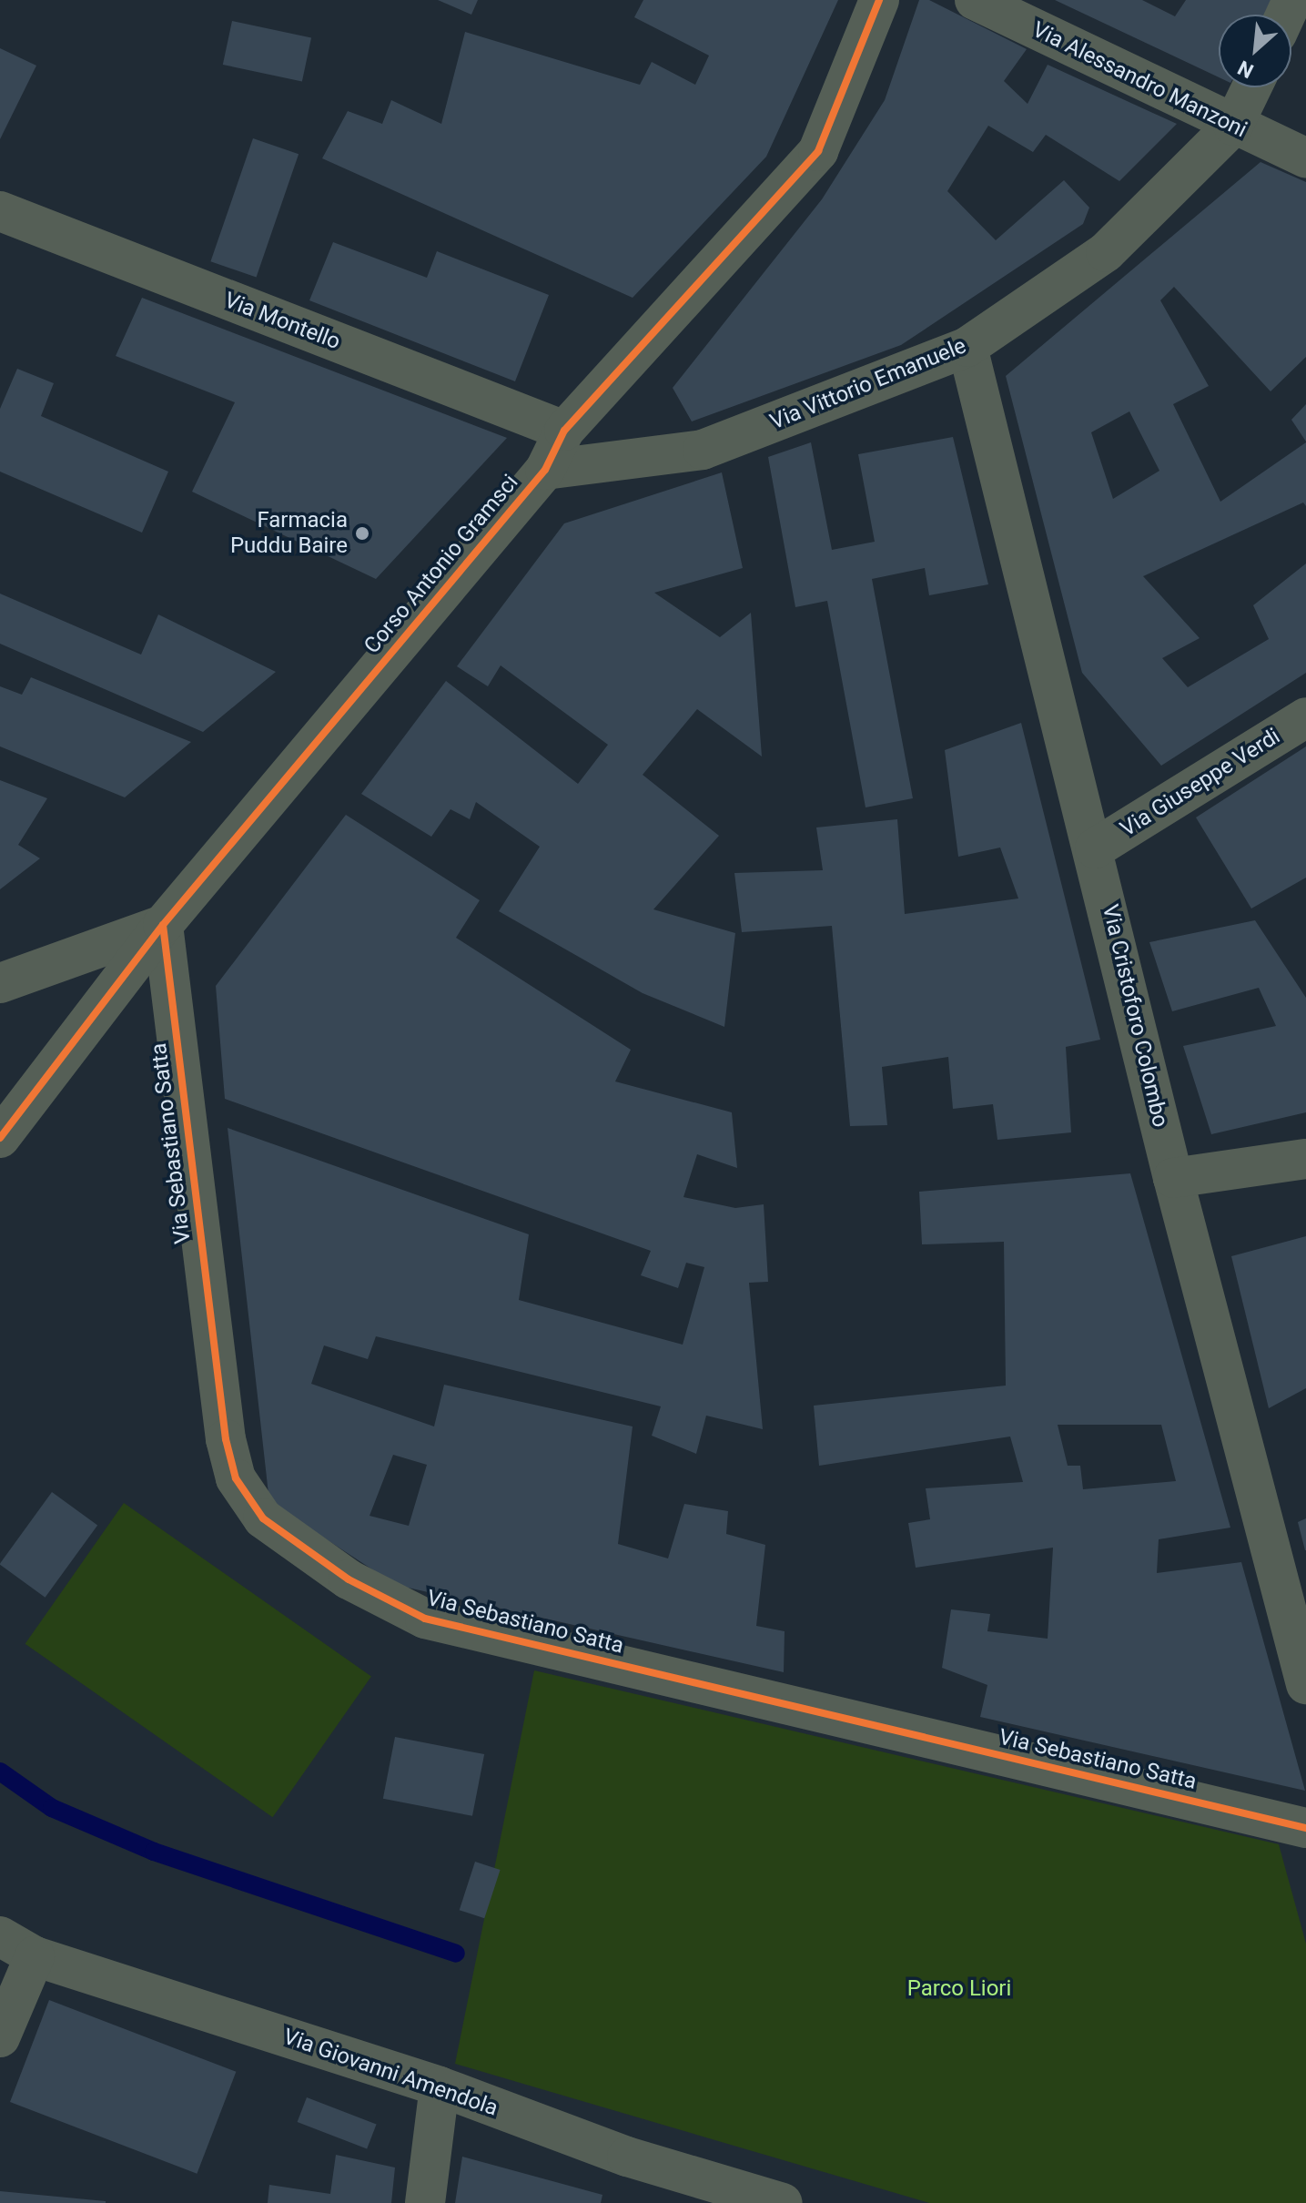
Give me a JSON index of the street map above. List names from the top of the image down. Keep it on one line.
{"streets":{"street":["Via Alessandro Manzoni","Via Montello","Via Vittorio Emanuele","Corso Antonio Gramsci","Via Giuseppe Verdi","Via Cristoforo Colombo","Via Sebastiano Satta","Via Giovanni Amendola"]},"crossings":[["Via Alessandro Manzoni","Via Vittorio Emanuele"],["Via Montello","Corso Antonio Gramsci"],["Via Vittorio Emanuele","Corso Antonio Gramsci"],["Via Vittorio Emanuele","Via Cristoforo Colombo"],["Corso Antonio Gramsci","Via Sebastiano Satta"],["Via Giuseppe Verdi","Via Cristoforo Colombo"]],"parks":["Parco Liori"],"places":["Farmacia Puddu Baire"],"north":"bottom left"}
